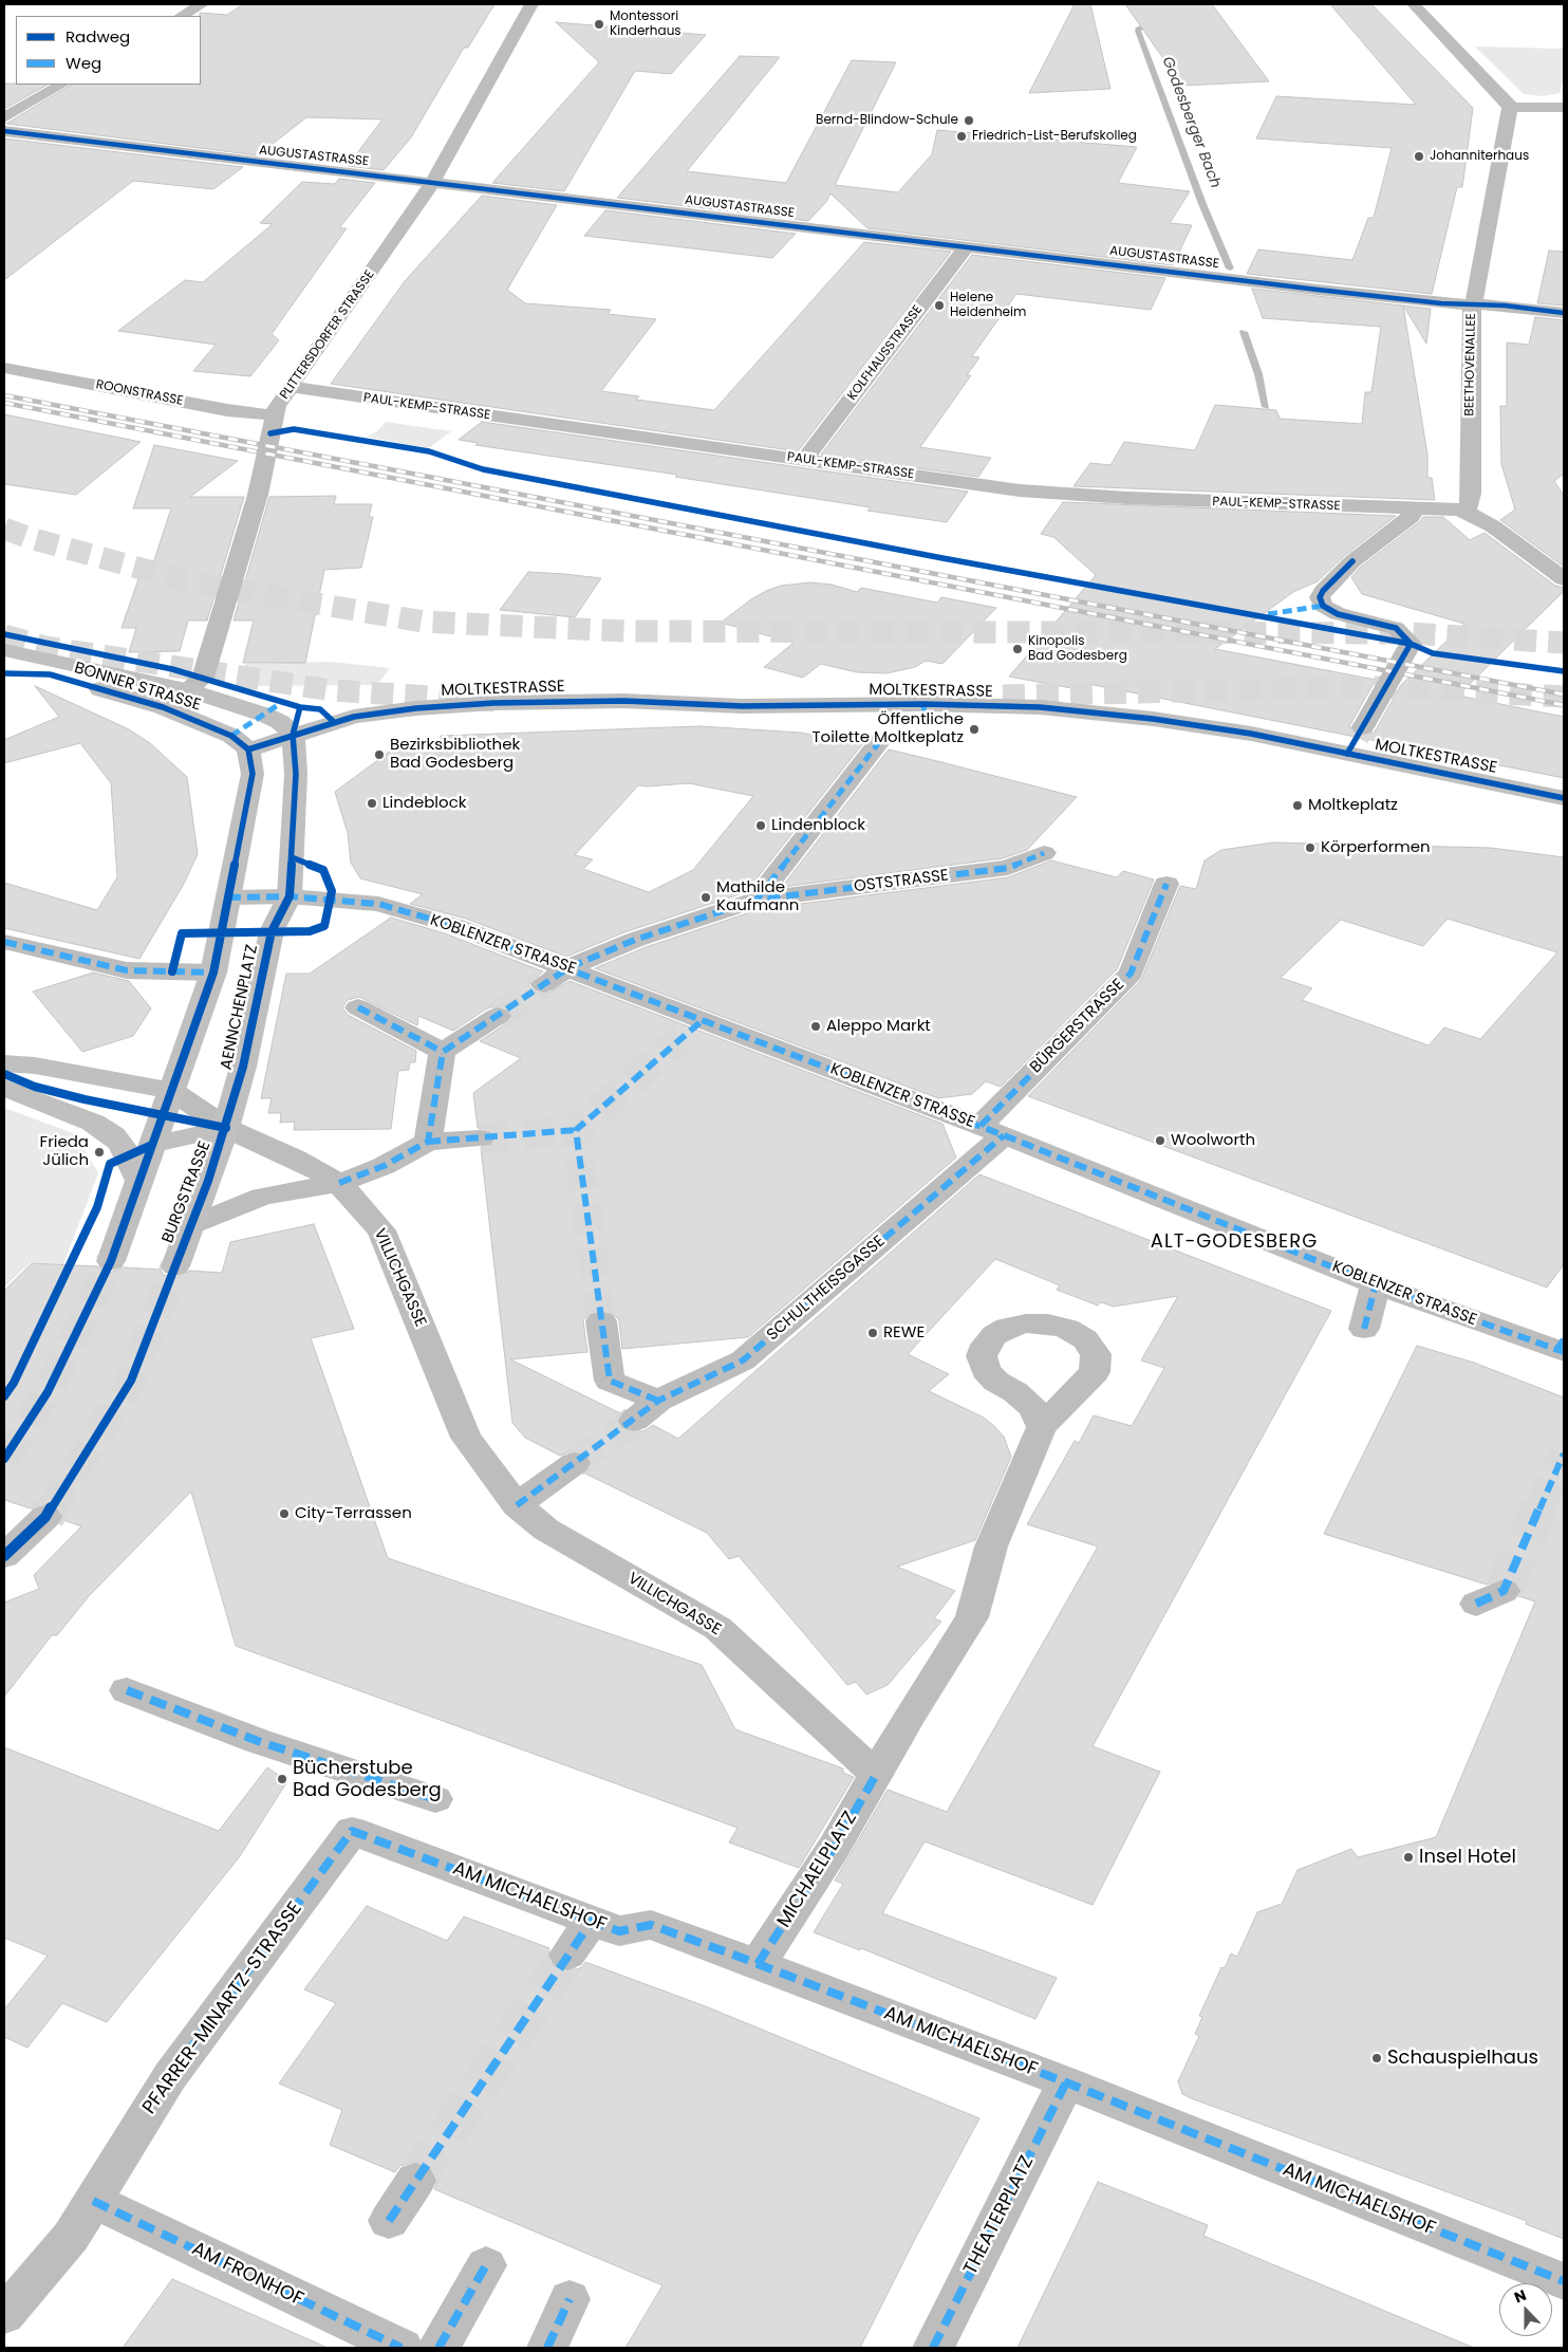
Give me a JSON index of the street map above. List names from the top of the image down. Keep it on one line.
{"streets":{"main road":["BONNER STRASSE","MOLTKESTRASSE","AENNCHENPLATZ","BURGSTRASSE"],"street":["AUGUSTASTRASSE","PLITTERSDORFER STRASSE","KOLFHAUSSTRASSE","BEETHOVENALLEE","ROONSTRASSE","PAUL-KEMP-STRASSE","OSTSTRASSE","KOBLENZER STRASSE","BÜRGERSTRASSE","VILLICHGASSE","SCHULTHEISSGASSE","MICHAELPLATZ","AM MICHAELSHOF","PFARRER-MINARTZ-STRASSE","THEATERPLATZ","AM FRONHOF"]},"crossings":[["AUGUSTASTRASSE","PLITTERSDORFER STRASSE"],["AUGUSTASTRASSE","KOLFHAUSSTRASSE"],["AUGUSTASTRASSE","BEETHOVENALLEE"],["PLITTERSDORFER STRASSE","ROONSTRASSE"],["PLITTERSDORFER STRASSE","PAUL-KEMP-STRASSE"],["PLITTERSDORFER STRASSE","BONNER STRASSE"],["KOLFHAUSSTRASSE","PAUL-KEMP-STRASSE"],["BONNER STRASSE","MOLTKESTRASSE"],["OSTSTRASSE","KOBLENZER STRASSE"],["KOBLENZER STRASSE","AENNCHENPLATZ"],["KOBLENZER STRASSE","BÜRGERSTRASSE"],["KOBLENZER STRASSE","SCHULTHEISSGASSE"],["AENNCHENPLATZ","BURGSTRASSE"],["AENNCHENPLATZ","VILLICHGASSE"],["BÜRGERSTRASSE","SCHULTHEISSGASSE"],["BURGSTRASSE","VILLICHGASSE"],["VILLICHGASSE","MICHAELPLATZ"],["MICHAELPLATZ","AM MICHAELSHOF"],["AM MICHAELSHOF","PFARRER-MINARTZ-STRASSE"],["AM MICHAELSHOF","THEATERPLATZ"],["PFARRER-MINARTZ-STRASSE","AM FRONHOF"]],"districts":["ALT-GODESBERG"],"water":["Godesberger Bach"],"places":["Montessori Kinderhaus","Bernd-Blindow-Schule","Friedrich-List-Berufskolleg","Johanniterhaus","Helene Heidenheim","Kinopolis Bad Godesberg","Öffentliche Toilette Moltkeplatz","Bezirksbibliothek Bad Godesberg","Lindeblock","Moltkeplatz","Lindenblock","Körperformen","Mathilde Kaufmann","Aleppo Markt","Woolworth","Frieda Jülich","REWE","City-Terrassen","Bücherstube Bad Godesberg","Insel Hotel","Schauspielhaus"],"legend":["Radweg","Weg"],"north":"top"}
